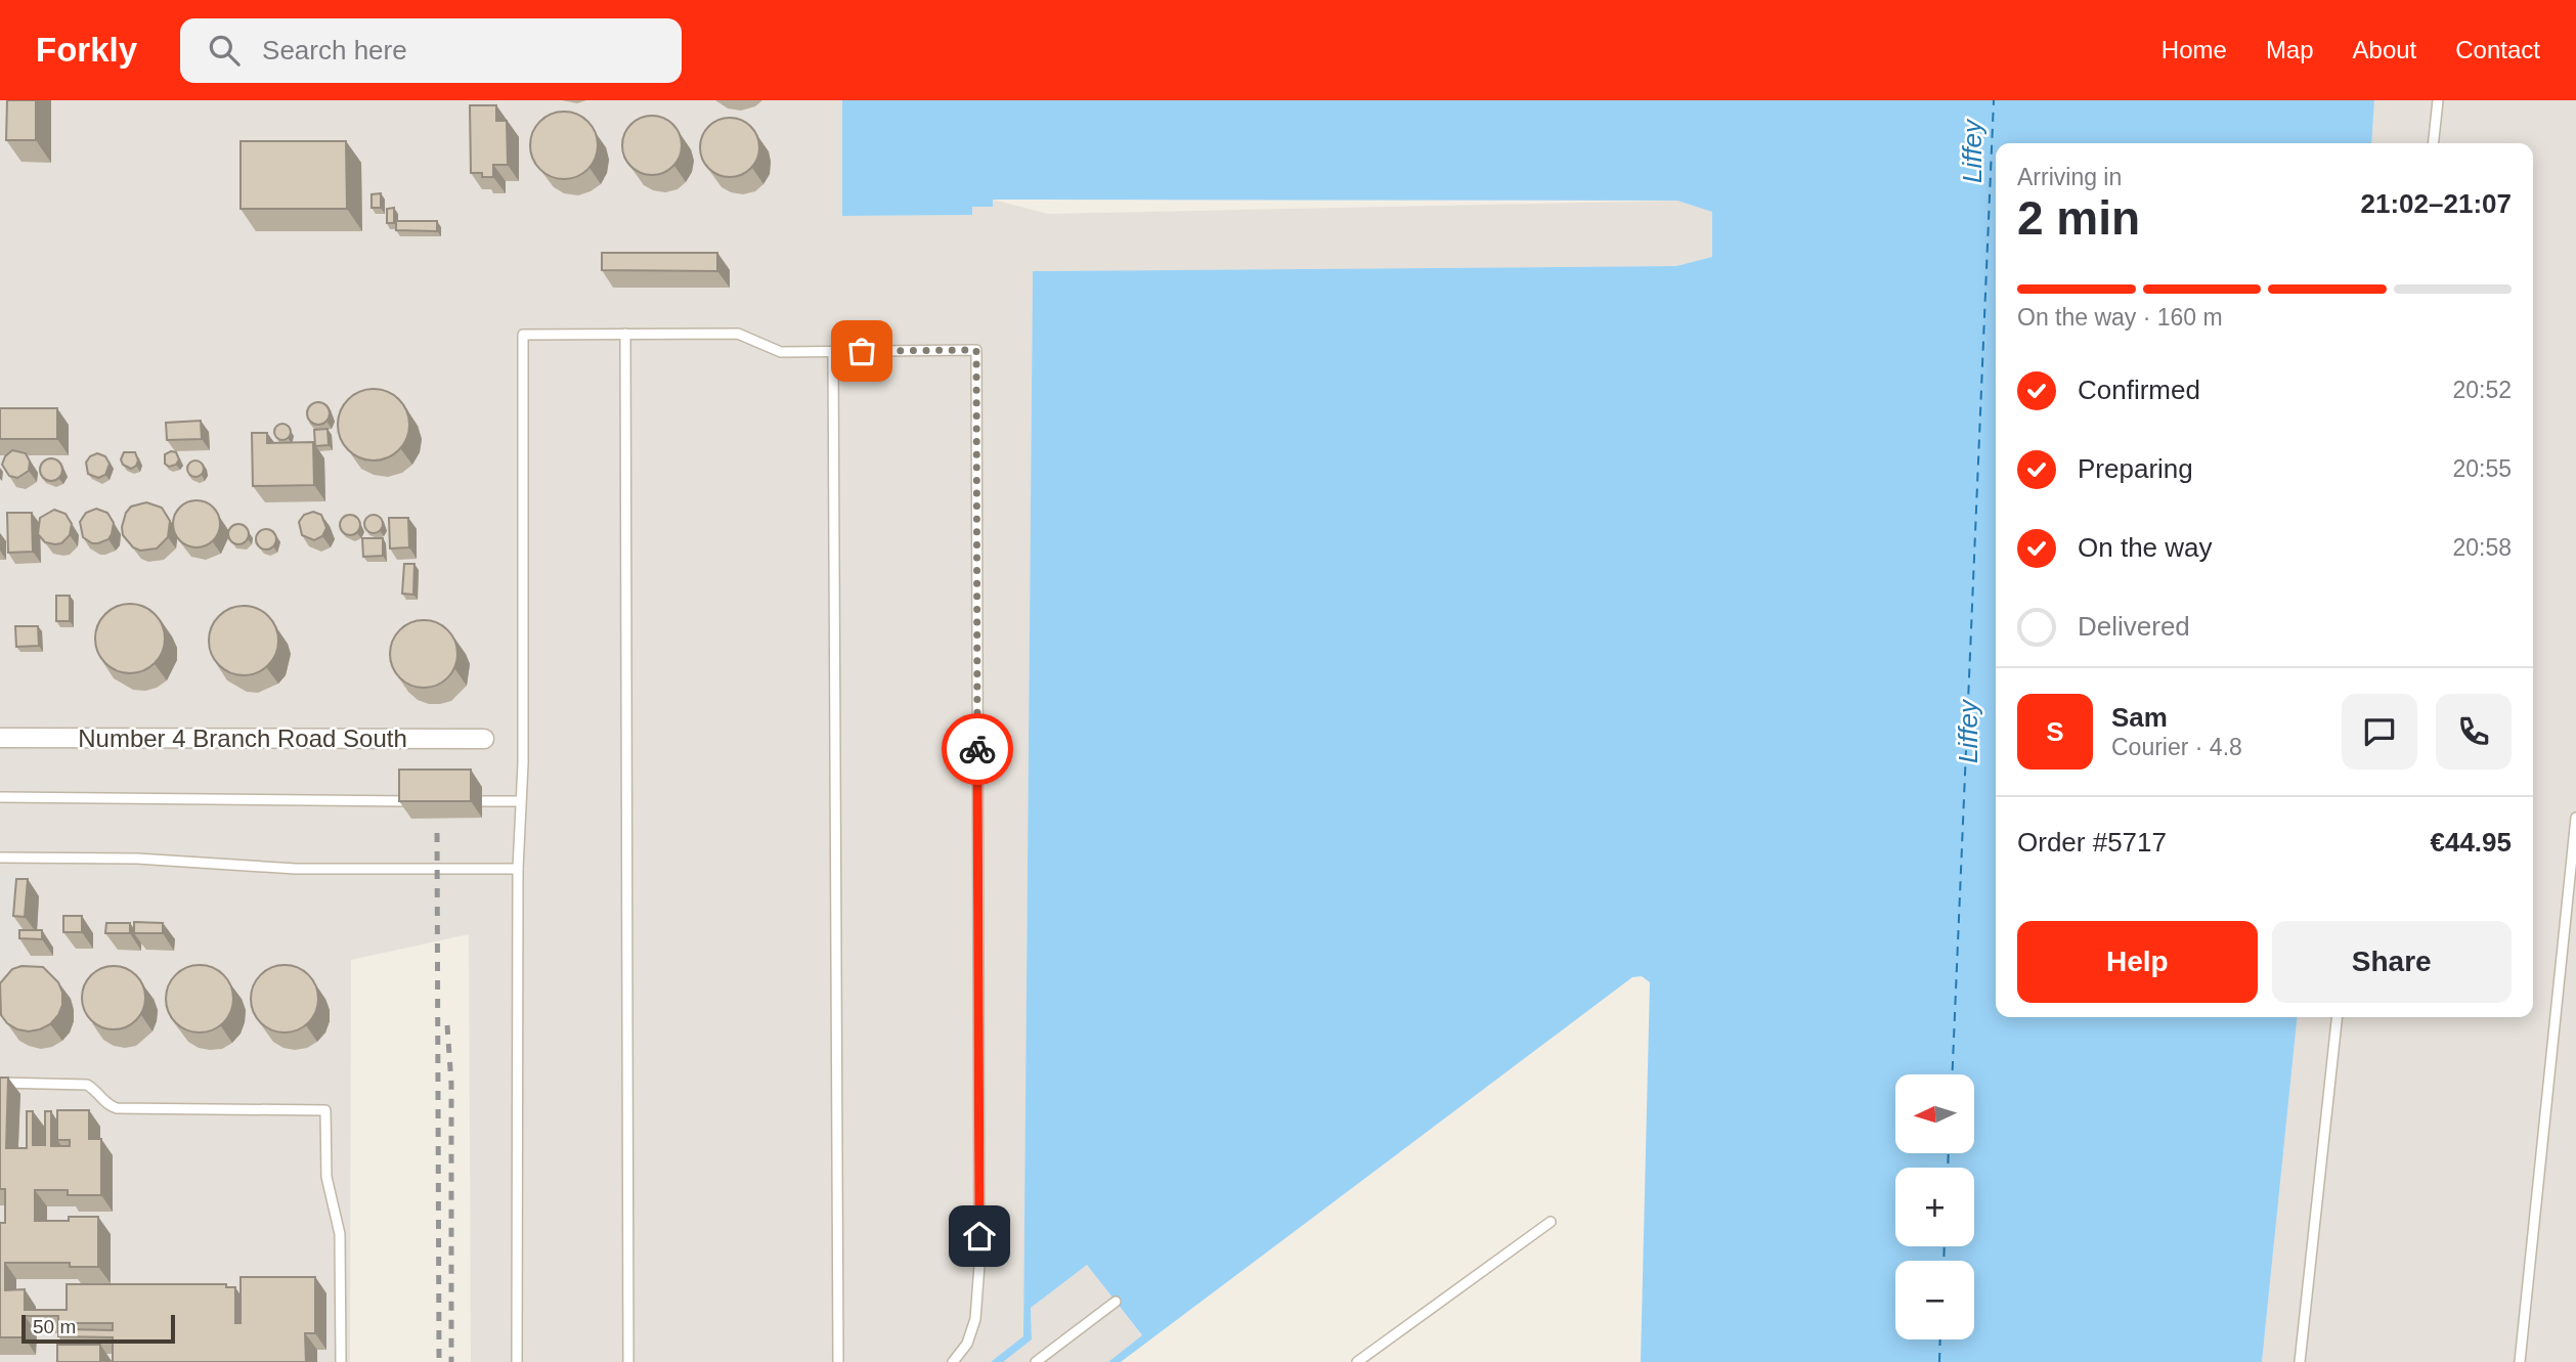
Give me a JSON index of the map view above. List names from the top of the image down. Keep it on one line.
{"streets":{"street":["Number 4 Branch Road South"]},"water":["Liffey"],"scale_bar":"50 m","north":"left","page":{"header":"Forkly","search":"Search here","nav":["Home","Map","About","Contact"],"heading":["2 min","Arriving in","21:02–21:07"],"panel":["Sam","Courier · 4.8","Order #5717","€44.95"],"bar":"On the way · 160 m","list":[["Confirmed","20:52"],["Preparing","20:55"],["On the way","20:58"],"Delivered"],"round":"S","buttons":["Help","Share"],"map_buttons":["+","−"],"scale":"50 m"}}
